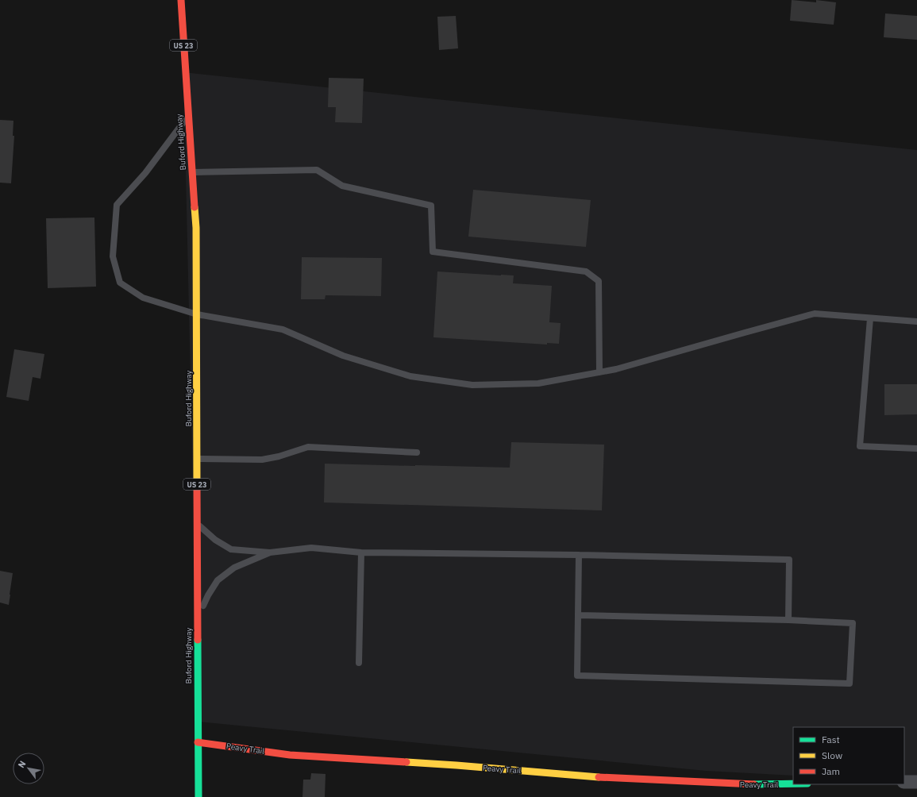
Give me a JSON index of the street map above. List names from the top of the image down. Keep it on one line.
{"streets":{"main road":["US 23","Buford Highway","Peavy Trail"]},"crossings":[["Buford Highway","Peavy Trail"]],"legend":["Fast","Slow","Jam"],"north":"top left"}
